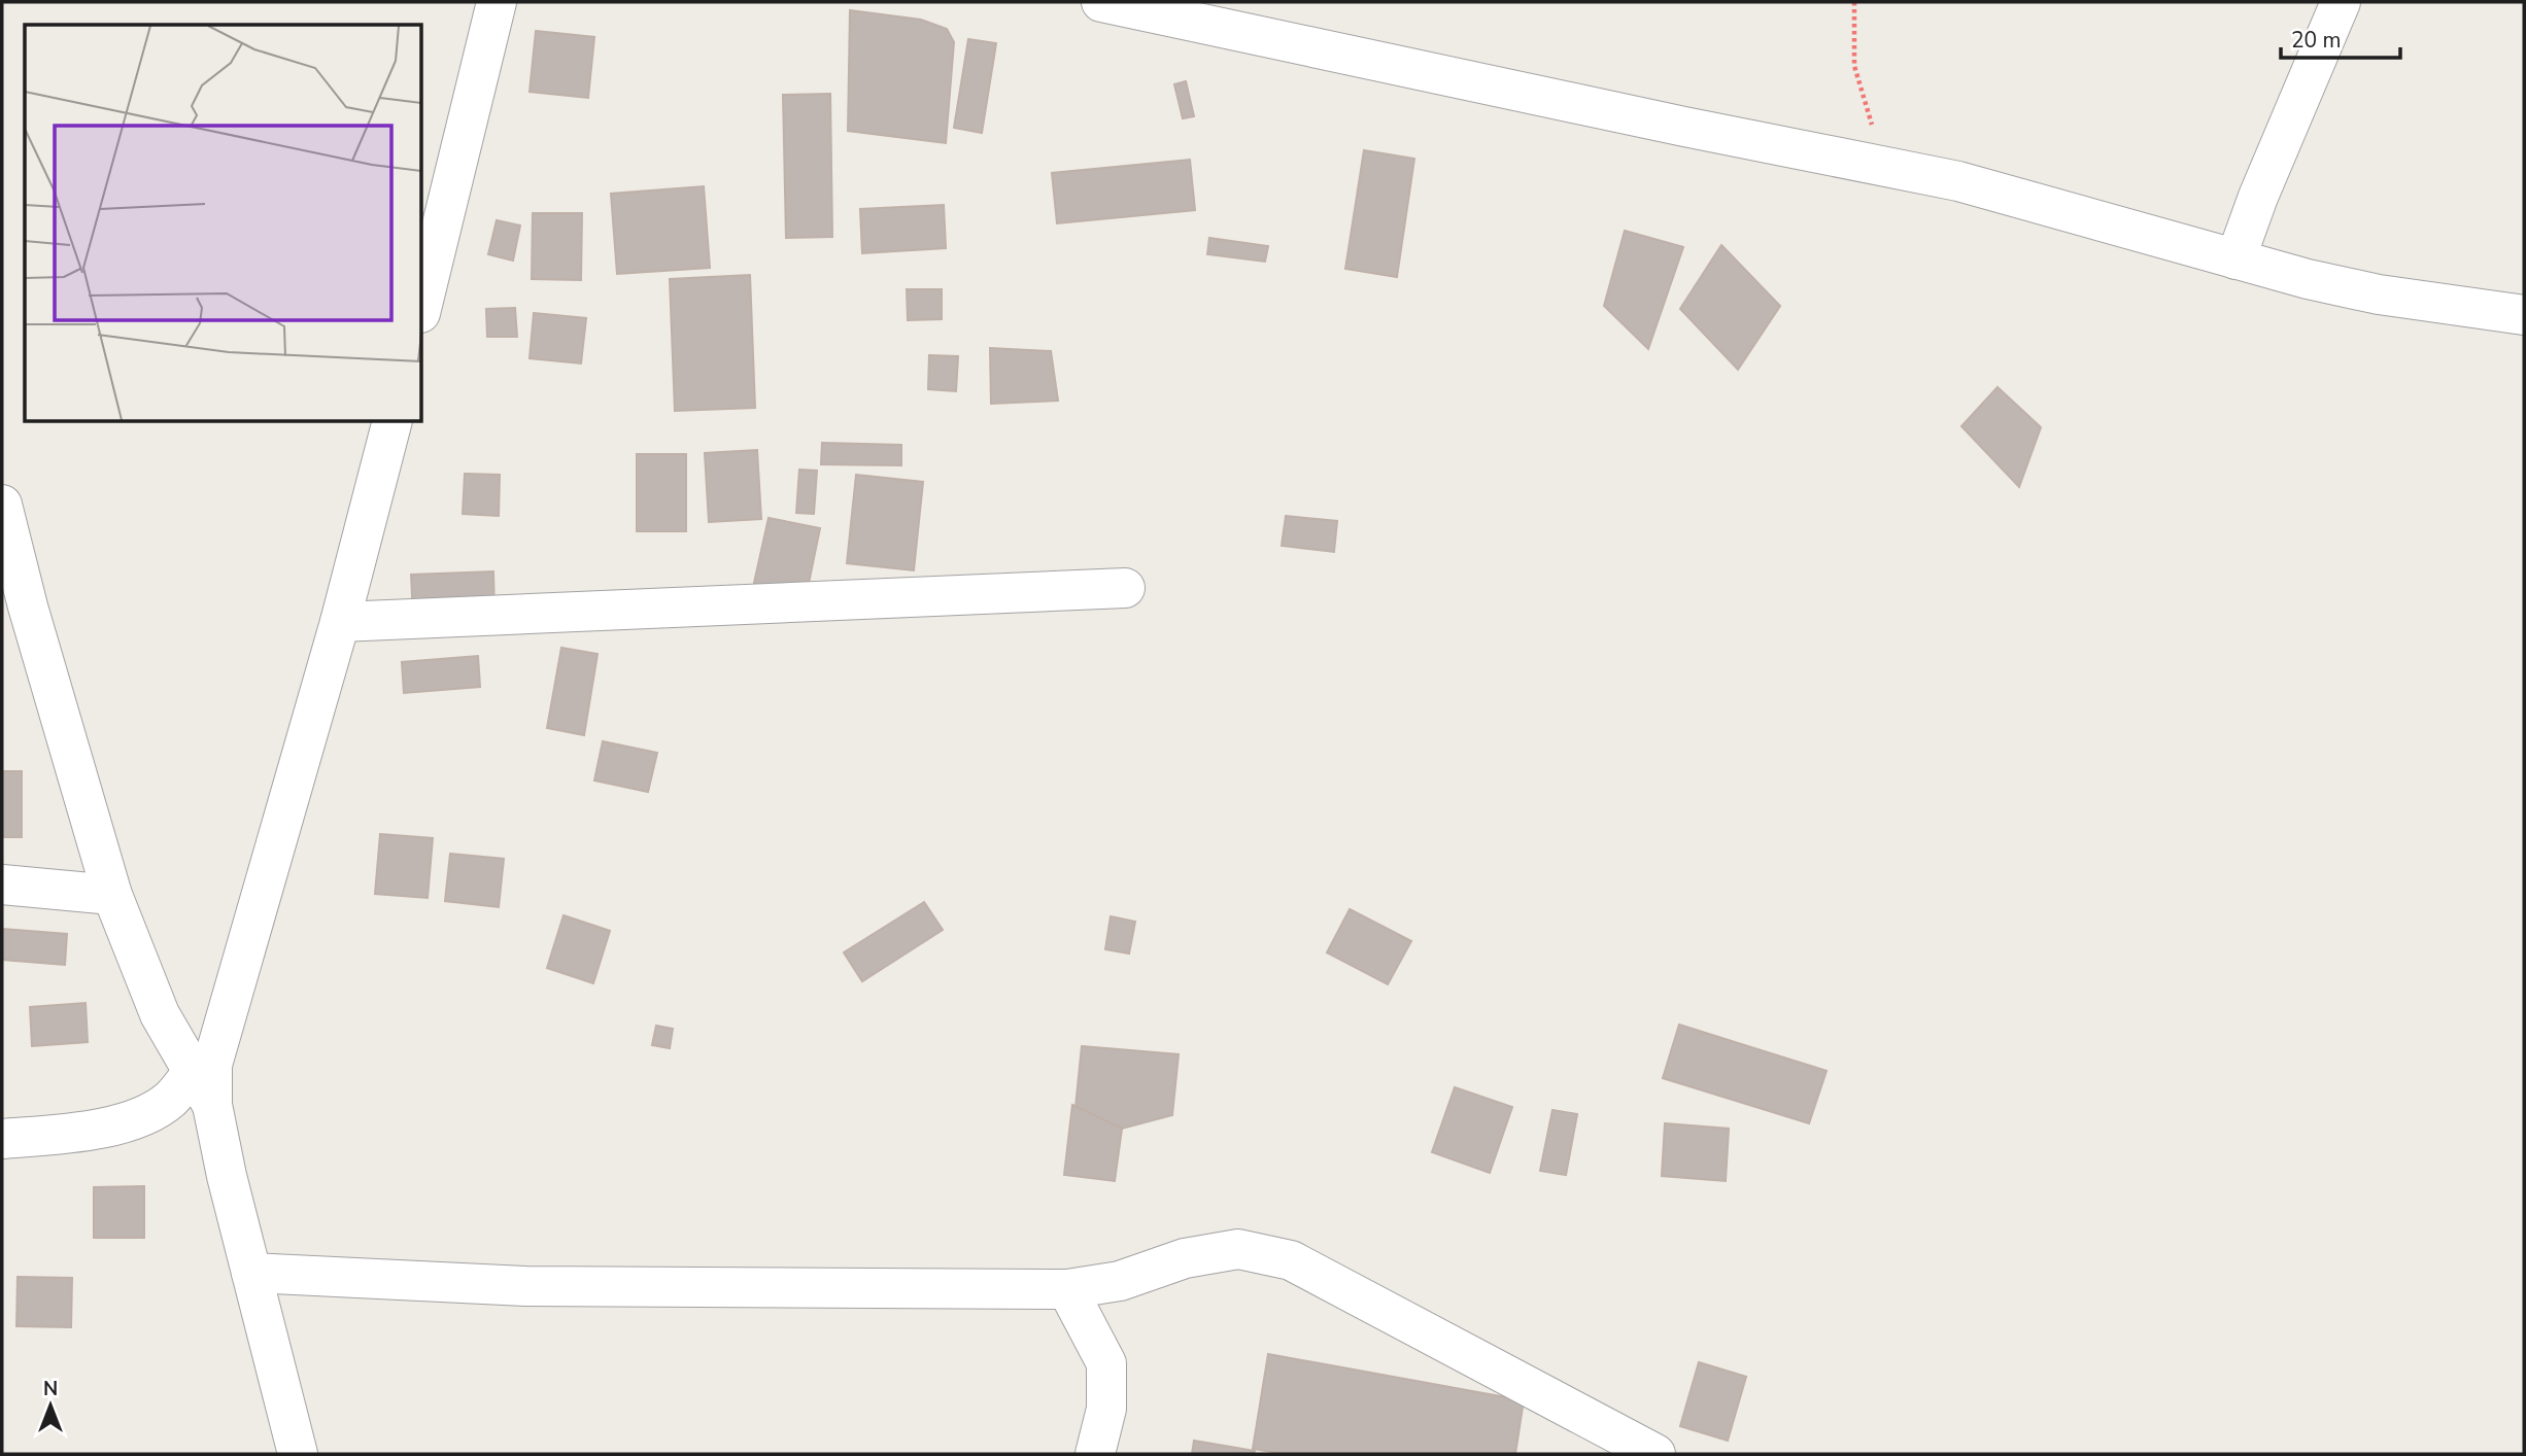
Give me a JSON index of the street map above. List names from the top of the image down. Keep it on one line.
{"scale_bar":"20 m","north":"top"}
